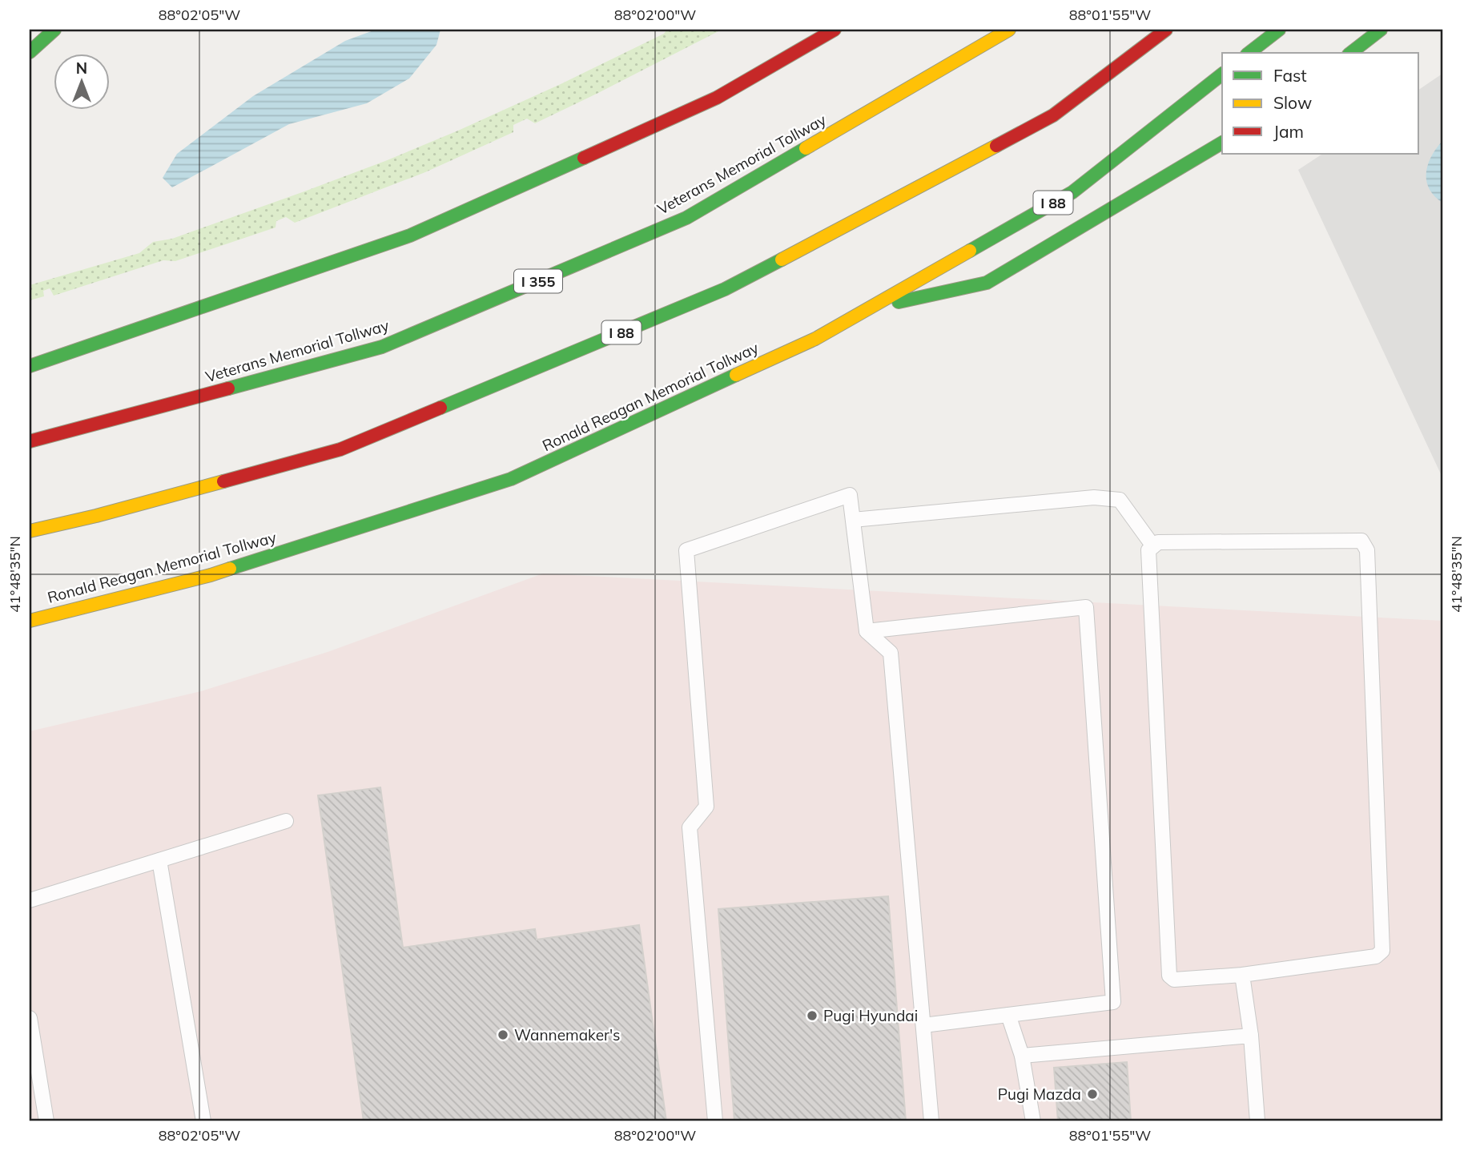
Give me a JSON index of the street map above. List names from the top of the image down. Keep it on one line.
{"streets":{"main road":["Veterans Memorial Tollway","I 88","I 355","Ronald Reagan Memorial Tollway"]},"places":["Pugi Hyundai","Wannemaker's","Pugi Mazda"],"legend":["Fast","Slow","Jam"],"north":"top","coordinates":["88°02'05\"W","88°02'00\"W","88°01'55\"W","41°48'35\"N"]}
